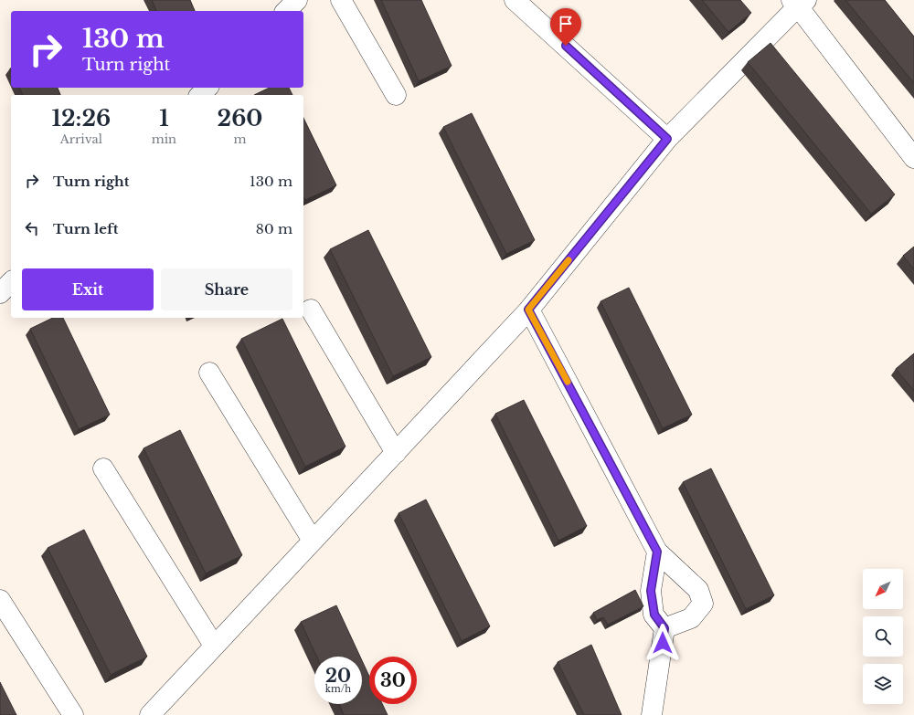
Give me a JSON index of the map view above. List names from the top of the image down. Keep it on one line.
{"north":"bottom left","page":{"turn":["130 m","Turn right"],"eta":["12:26","Arrival","1","min","260","m"],"list":[{"name":"Turn right","value":"130 m"},{"name":"Turn left","value":"80 m"}],"buttons":["Exit","Share"],"speed":"20 km/h","limit":"30"}}
